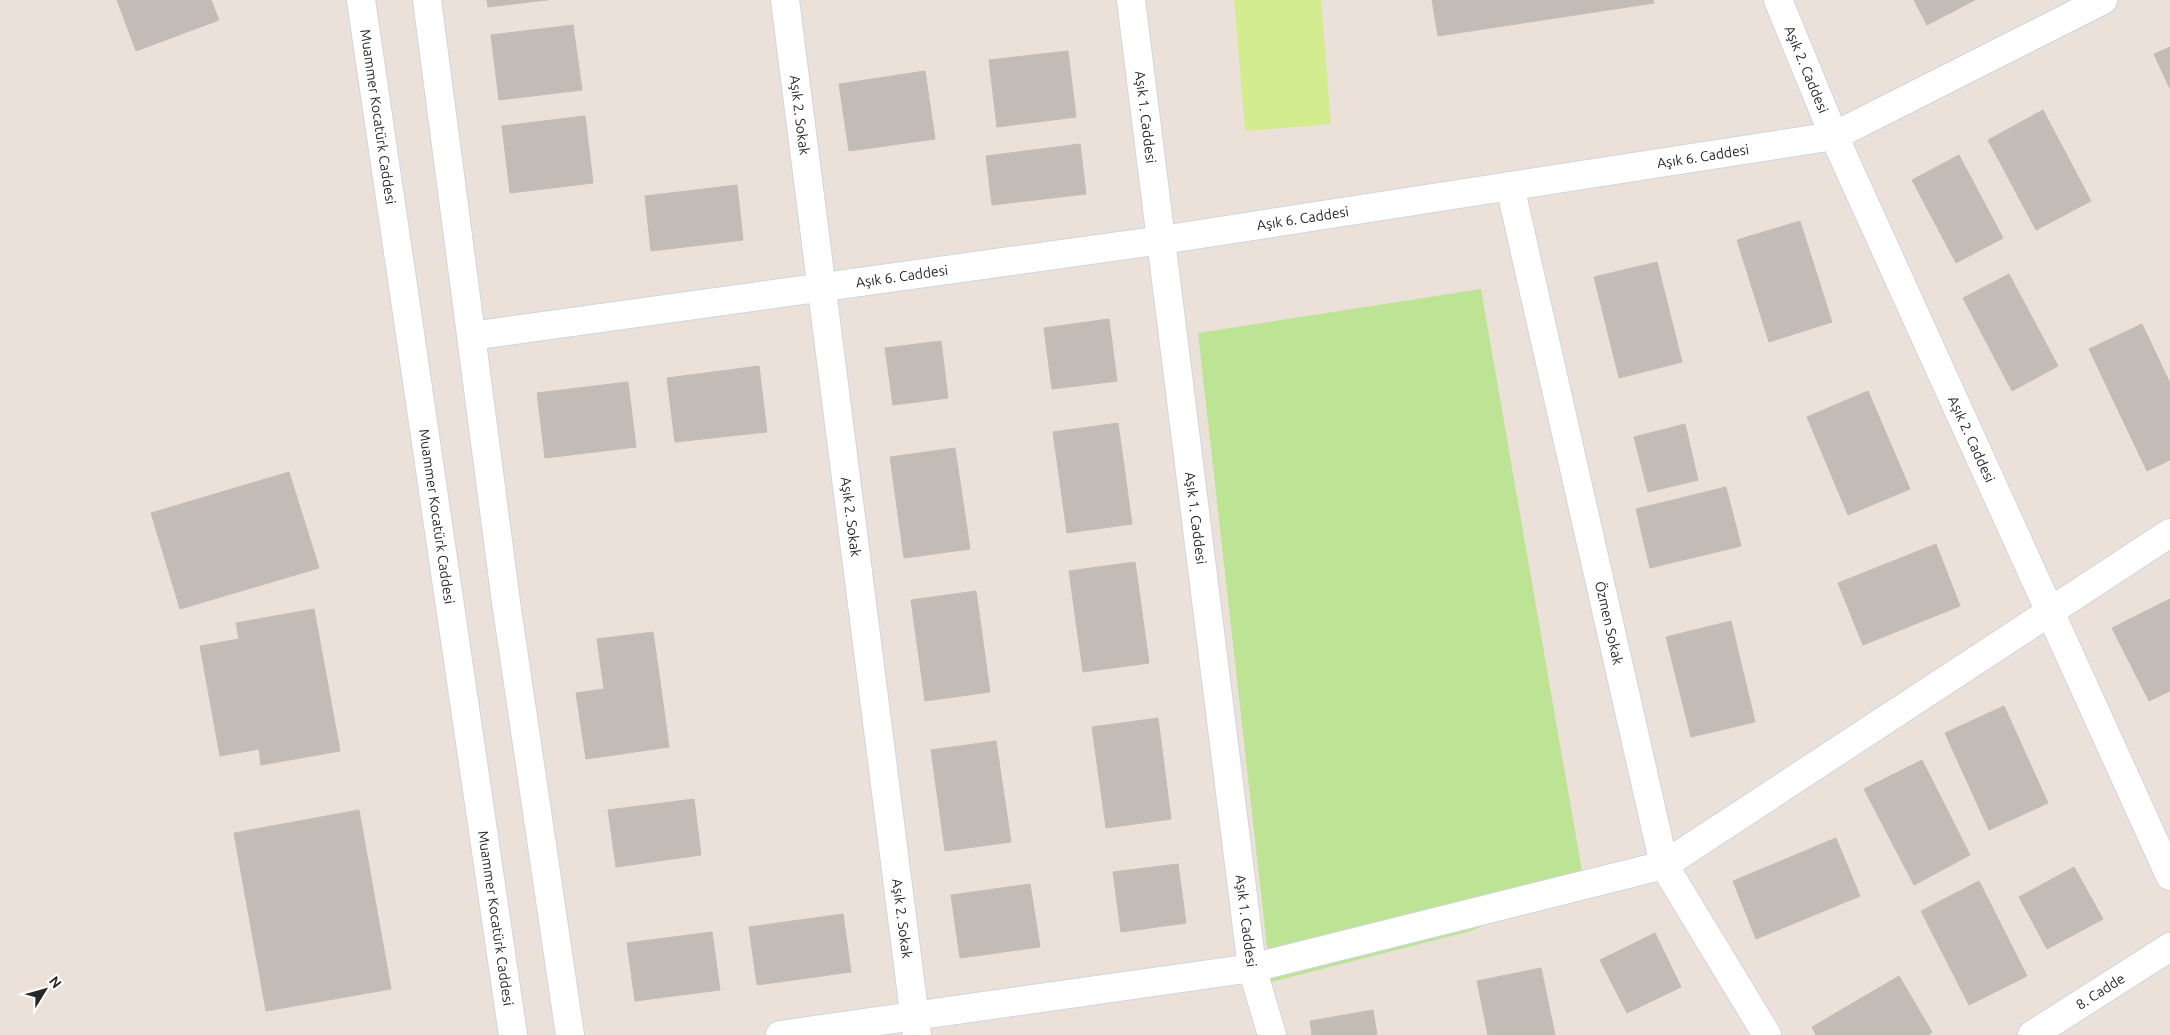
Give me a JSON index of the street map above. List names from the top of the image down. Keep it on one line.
{"streets":{"street":["Aşık 2. Caddesi","Aşık 2. Sokak","Muammer Kocatürk Caddesi","Aşık 1. Caddesi","Aşık 6. Caddesi","Özmen Sokak","8. Cadde"]},"crossings":[["Aşık 2. Caddesi","Aşık 6. Caddesi"],["Aşık 2. Sokak","Aşık 6. Caddesi"],["Aşık 1. Caddesi","Aşık 6. Caddesi"],["Aşık 6. Caddesi","Özmen Sokak"]],"north":"top right"}
